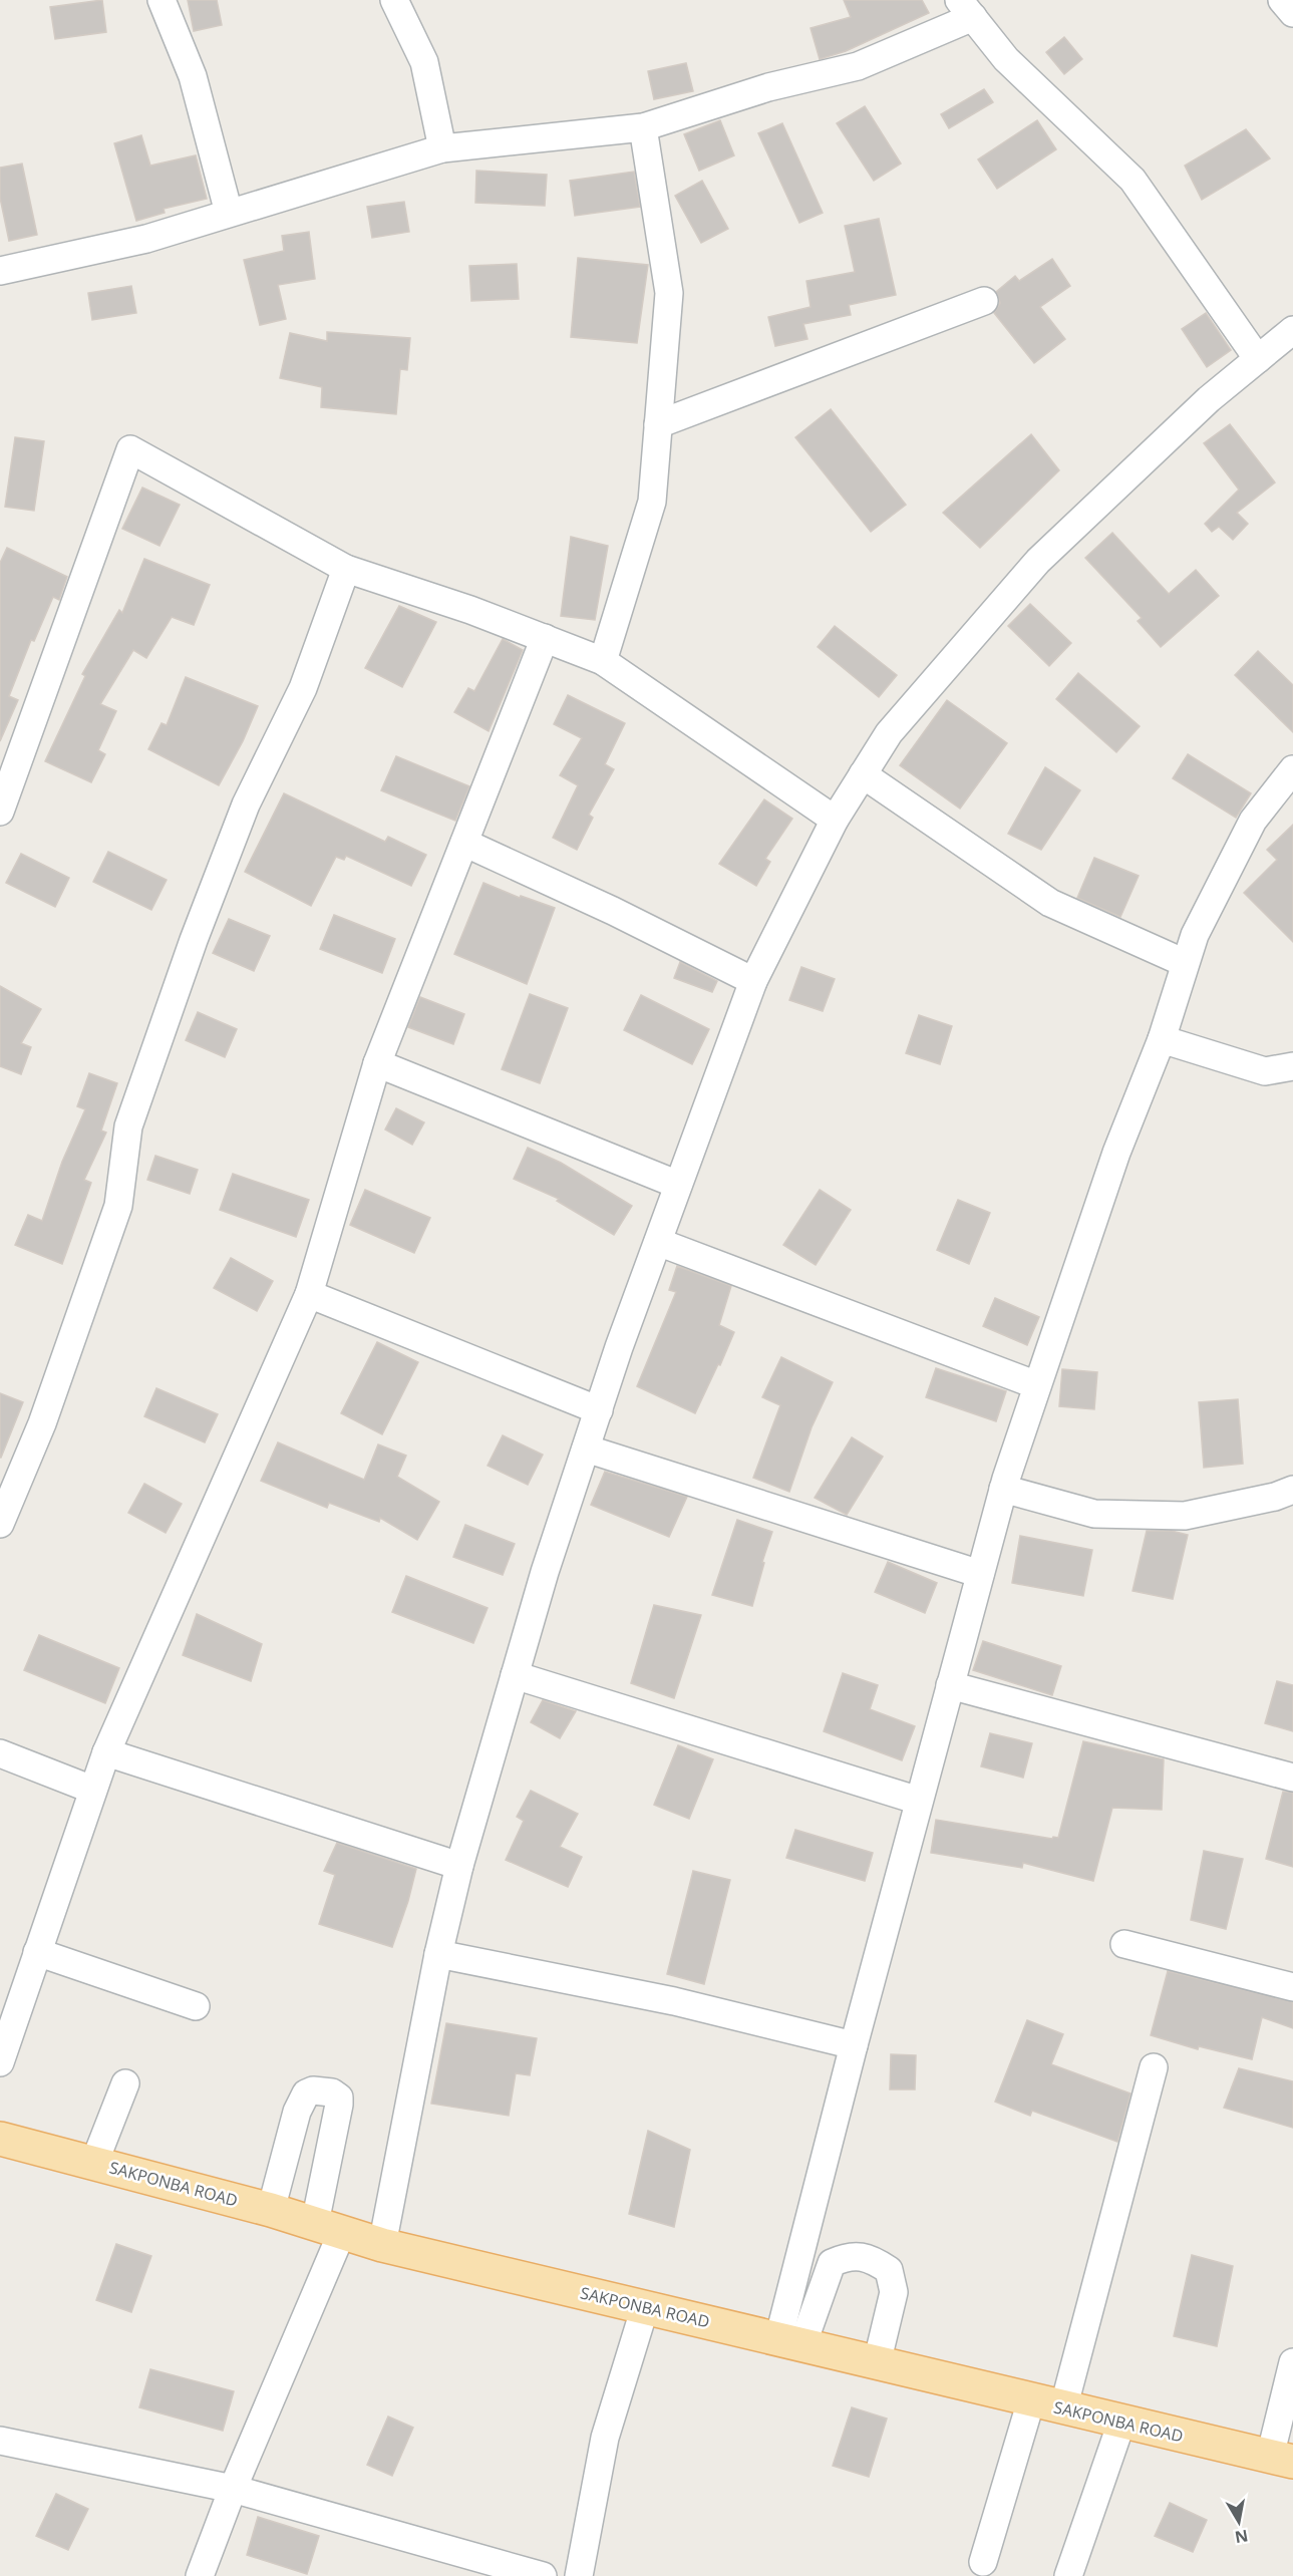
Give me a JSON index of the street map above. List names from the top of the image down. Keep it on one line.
{"streets":{"main road":["SAKPONBA ROAD"]},"north":"bottom"}
